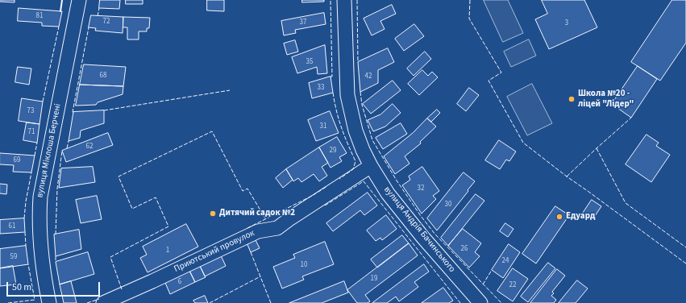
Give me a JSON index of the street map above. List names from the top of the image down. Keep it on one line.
{"streets":{"street":["вулиця Міклоша Берчені","вулиця Андрія Бачинського","Приютський провулок"]},"crossings":[["вулиця Андрія Бачинського","Приютський провулок"]],"places":["Школа №20 - ліцей \"Лідер\"","Дитячий садок №2","Едуард"],"house_numbers":["81","72","37","3","35","68","42","33","73","31","71","62","29","69","32","30","61","26","1","59","24","10","19","6","22"],"scale_bar":"50 m"}
